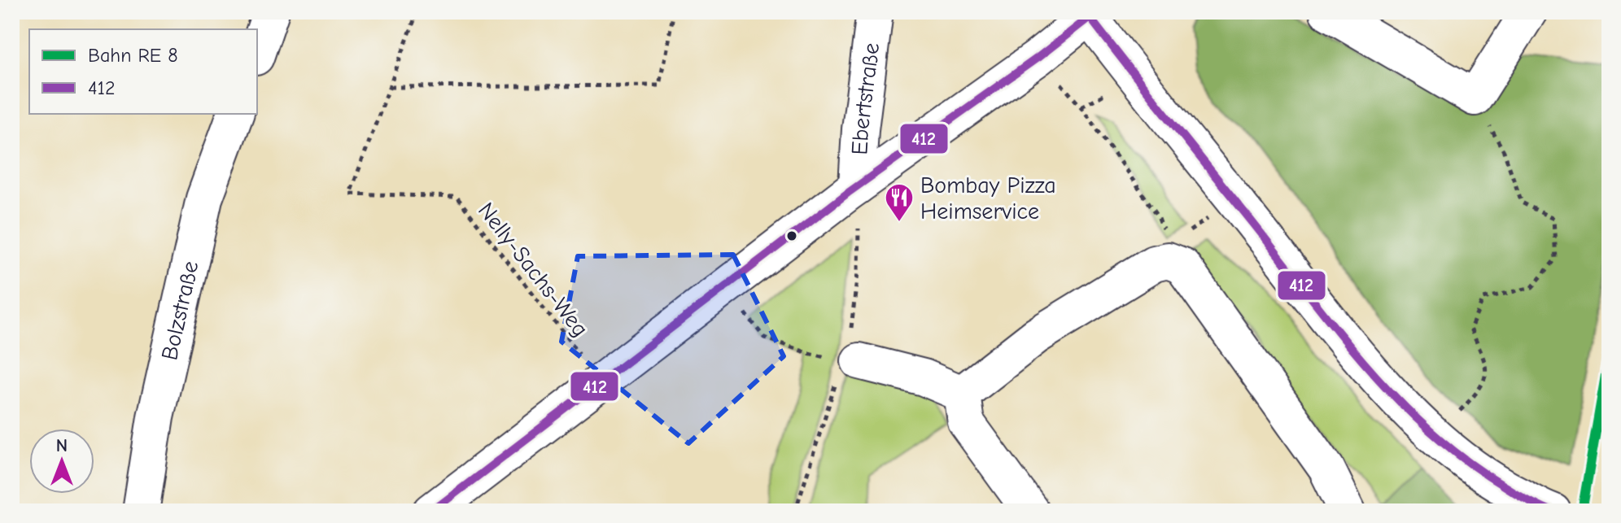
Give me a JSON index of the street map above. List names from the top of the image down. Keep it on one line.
{"streets":{"street":["Ebertstraße","Bolzstraße"],"path":["Nelly-Sachs-Weg"]},"places":{"restaurant":["Bombay Pizza Heimservice"]},"lines":["transit line 412"],"legend":["Bahn RE 8","412"],"north":"top"}
